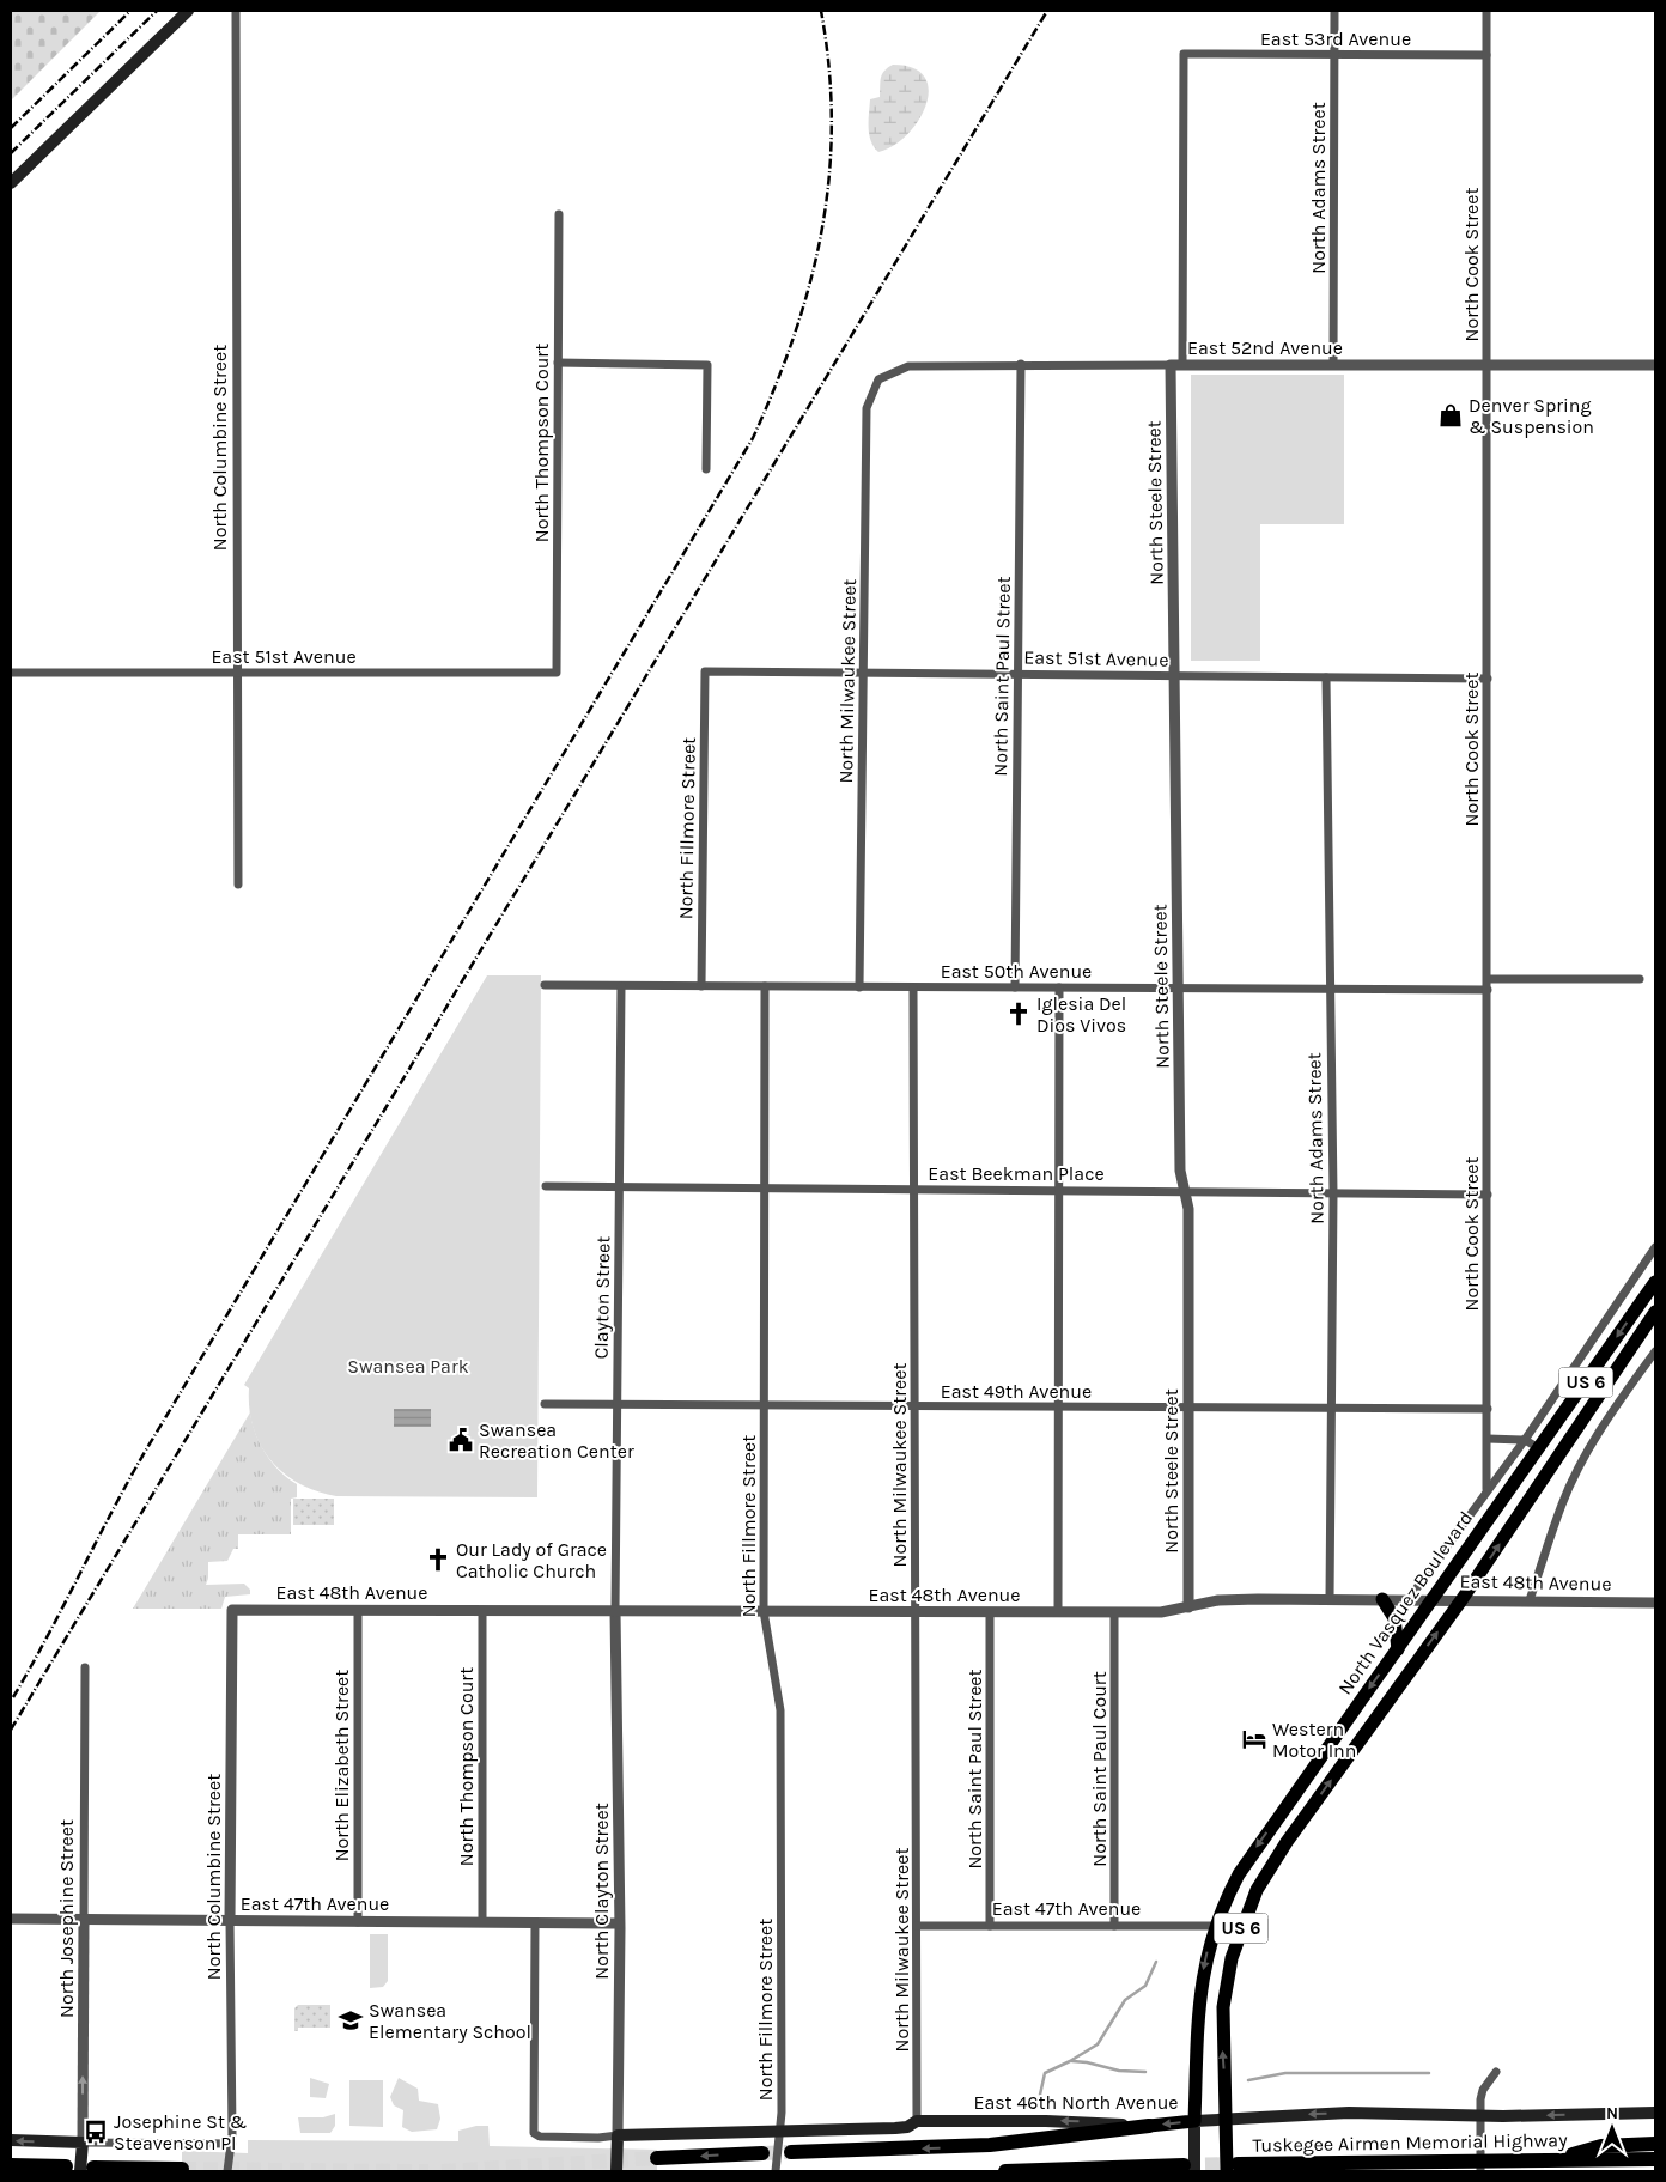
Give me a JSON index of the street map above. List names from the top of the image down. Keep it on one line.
{"streets":{"highway":["US 6","North Vasquez Boulevard","East 46th North Avenue","Tuskegee Airmen Memorial Highway"],"main road":["North Clayton Street","North Josephine Street"],"street":["East 53rd Avenue","North Adams Street","North Cook Street","East 52nd Avenue","North Thompson Court","North Columbine Street","North Steele Street","East 51st Avenue","North Saint Paul Street","North Milwaukee Street","North Fillmore Street","East 50th Avenue","East Beekman Place","Clayton Street","East 49th Avenue","East 48th Avenue","North Elizabeth Street","North Saint Paul Court","East 47th Avenue"]},"crossings":[["East 53rd Avenue","North Adams Street"],["East 53rd Avenue","North Cook Street"],["East 53rd Avenue","North Steele Street"],["North Adams Street","East 52nd Avenue"],["North Adams Street","East 51st Avenue"],["North Adams Street","East 50th Avenue"],["North Adams Street","East Beekman Place"],["North Adams Street","East 49th Avenue"],["North Adams Street","East 48th Avenue"],["North Cook Street","East 52nd Avenue"],["North Cook Street","East 51st Avenue"],["North Cook Street","East 50th Avenue"],["North Cook Street","East Beekman Place"],["North Cook Street","East 49th Avenue"],["East 52nd Avenue","North Steele Street"],["East 52nd Avenue","North Saint Paul Street"],["East 52nd Avenue","North Milwaukee Street"],["North Thompson Court","East 51st Avenue"],["North Thompson Court","East 48th Avenue"],["North Thompson Court","East 47th Avenue"],["North Columbine Street","East 51st Avenue"],["North Columbine Street","East 48th Avenue"],["North Columbine Street","East 47th Avenue"],["North Steele Street","East 51st Avenue"],["North Steele Street","East 50th Avenue"],["North Steele Street","East Beekman Place"],["North Steele Street","East 49th Avenue"],["North Steele Street","East 48th Avenue"],["East 51st Avenue","North Saint Paul Street"],["East 51st Avenue","North Milwaukee Street"],["East 51st Avenue","North Fillmore Street"],["North Saint Paul Street","East 50th Avenue"],["North Saint Paul Street","East 48th Avenue"],["North Saint Paul Street","East 47th Avenue"],["North Milwaukee Street","East 50th Avenue"],["North Milwaukee Street","East Beekman Place"],["North Milwaukee Street","East 49th Avenue"],["North Milwaukee Street","East 48th Avenue"],["North Milwaukee Street","East 47th Avenue"],["North Milwaukee Street","East 46th North Avenue"],["North Fillmore Street","East 50th Avenue"],["North Fillmore Street","East Beekman Place"],["North Fillmore Street","East 49th Avenue"],["North Fillmore Street","East 48th Avenue"],["North Fillmore Street","East 46th North Avenue"],["East 50th Avenue","Clayton Street"],["East Beekman Place","Clayton Street"],["Clayton Street","East 49th Avenue"],["Clayton Street","East 48th Avenue"],["Clayton Street","North Clayton Street"],["US 6","East 48th Avenue"],["US 6","East 46th North Avenue"],["US 6","Tuskegee Airmen Memorial Highway"],["East 48th Avenue","North Vasquez Boulevard"],["East 48th Avenue","North Elizabeth Street"],["East 48th Avenue","North Saint Paul Court"],["East 48th Avenue","North Clayton Street"],["North Vasquez Boulevard","East 47th Avenue"],["North Vasquez Boulevard","East 46th North Avenue"],["North Elizabeth Street","East 47th Avenue"],["North Saint Paul Court","East 47th Avenue"],["North Clayton Street","East 47th Avenue"],["North Clayton Street","East 46th North Avenue"],["East 47th Avenue","North Josephine Street"],["East 47th Avenue","East 46th North Avenue"]],"one_way":["North Josephine Street","East 46th North Avenue"],"parks":["Swansea Park"],"places":{"shop":["Denver Spring & Suspension"],"church":["Iglesia Del Dios Vivos","Our Lady of Grace Catholic Church"],"public building":["Swansea Recreation Center"],"hotel":["Western Motor Inn"],"school or university":["Swansea Elementary School"],"bus stop":["Josephine St & Steavenson Pl"]},"north":"top"}
